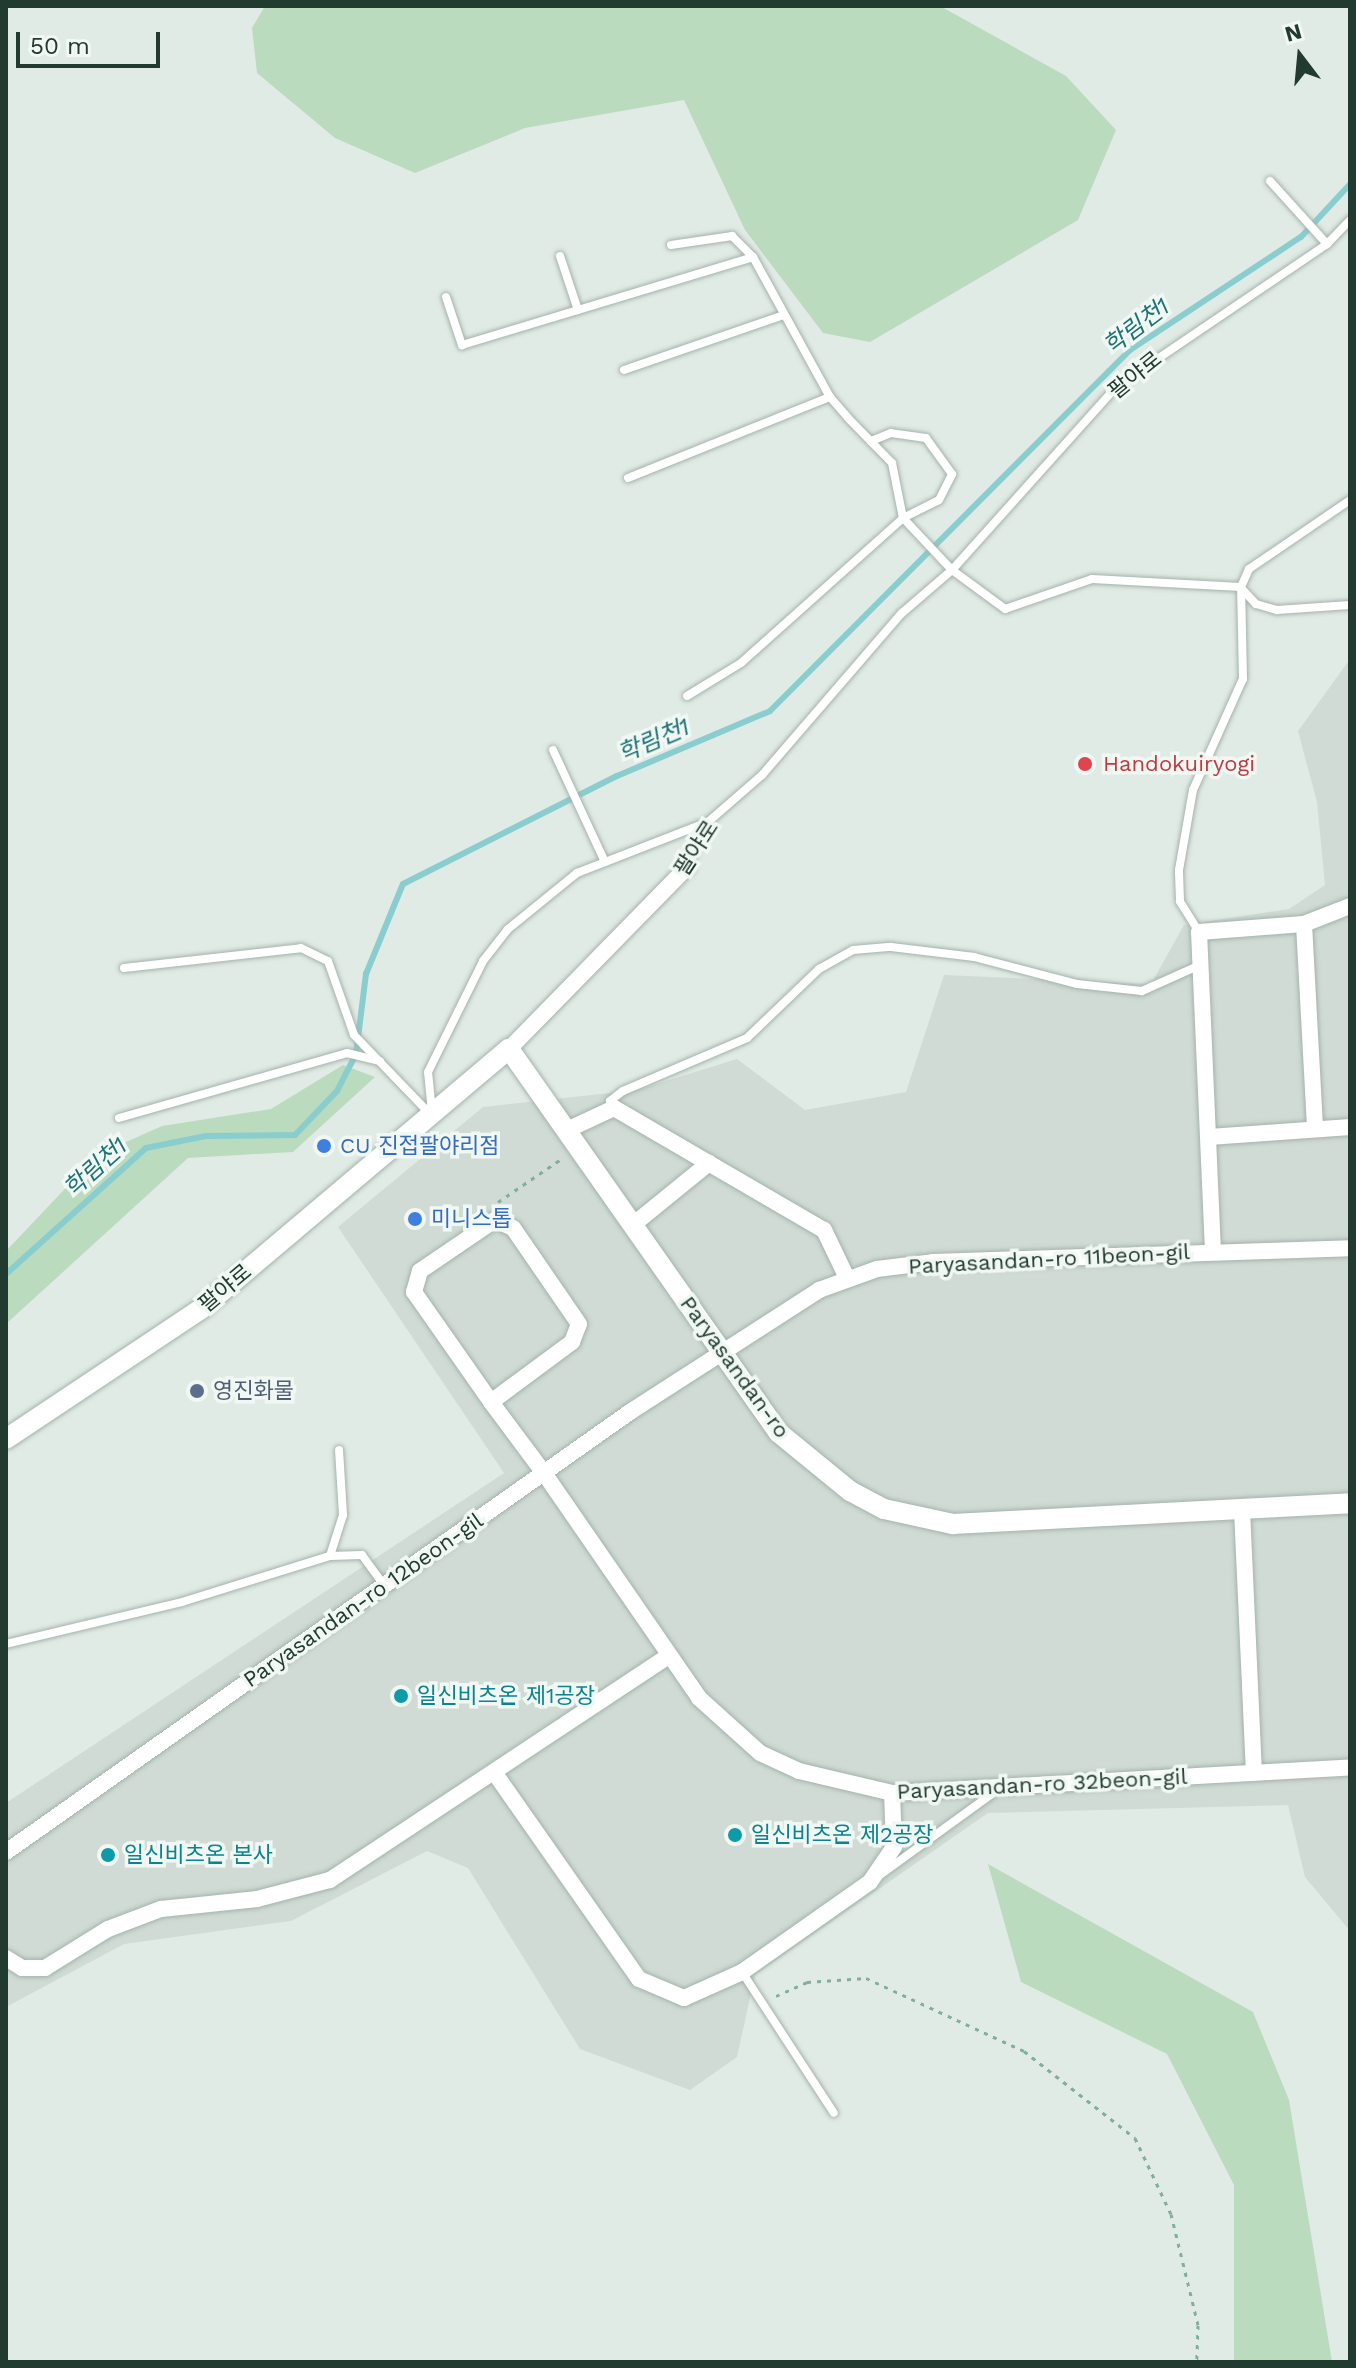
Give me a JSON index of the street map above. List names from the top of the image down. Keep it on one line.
{"streets":{"street":["팔야로","Paryasandan-ro 11beon-gil","Paryasandan-ro","Paryasandan-ro 12beon-gil","Paryasandan-ro 32beon-gil"]},"crossings":[["팔야로","Paryasandan-ro"],["Paryasandan-ro 11beon-gil","Paryasandan-ro"],["Paryasandan-ro 11beon-gil","Paryasandan-ro 12beon-gil"],["Paryasandan-ro","Paryasandan-ro 12beon-gil"],["Paryasandan-ro 12beon-gil","Paryasandan-ro 32beon-gil"]],"water":["학림천1"],"places":["Handokuiryogi","CU 진접팔야리점","미니스톱","영진화물","일신비츠온 제1공장","일신비츠온 제2공장","일신비츠온 본사"],"scale_bar":"50 m","north":"top"}
